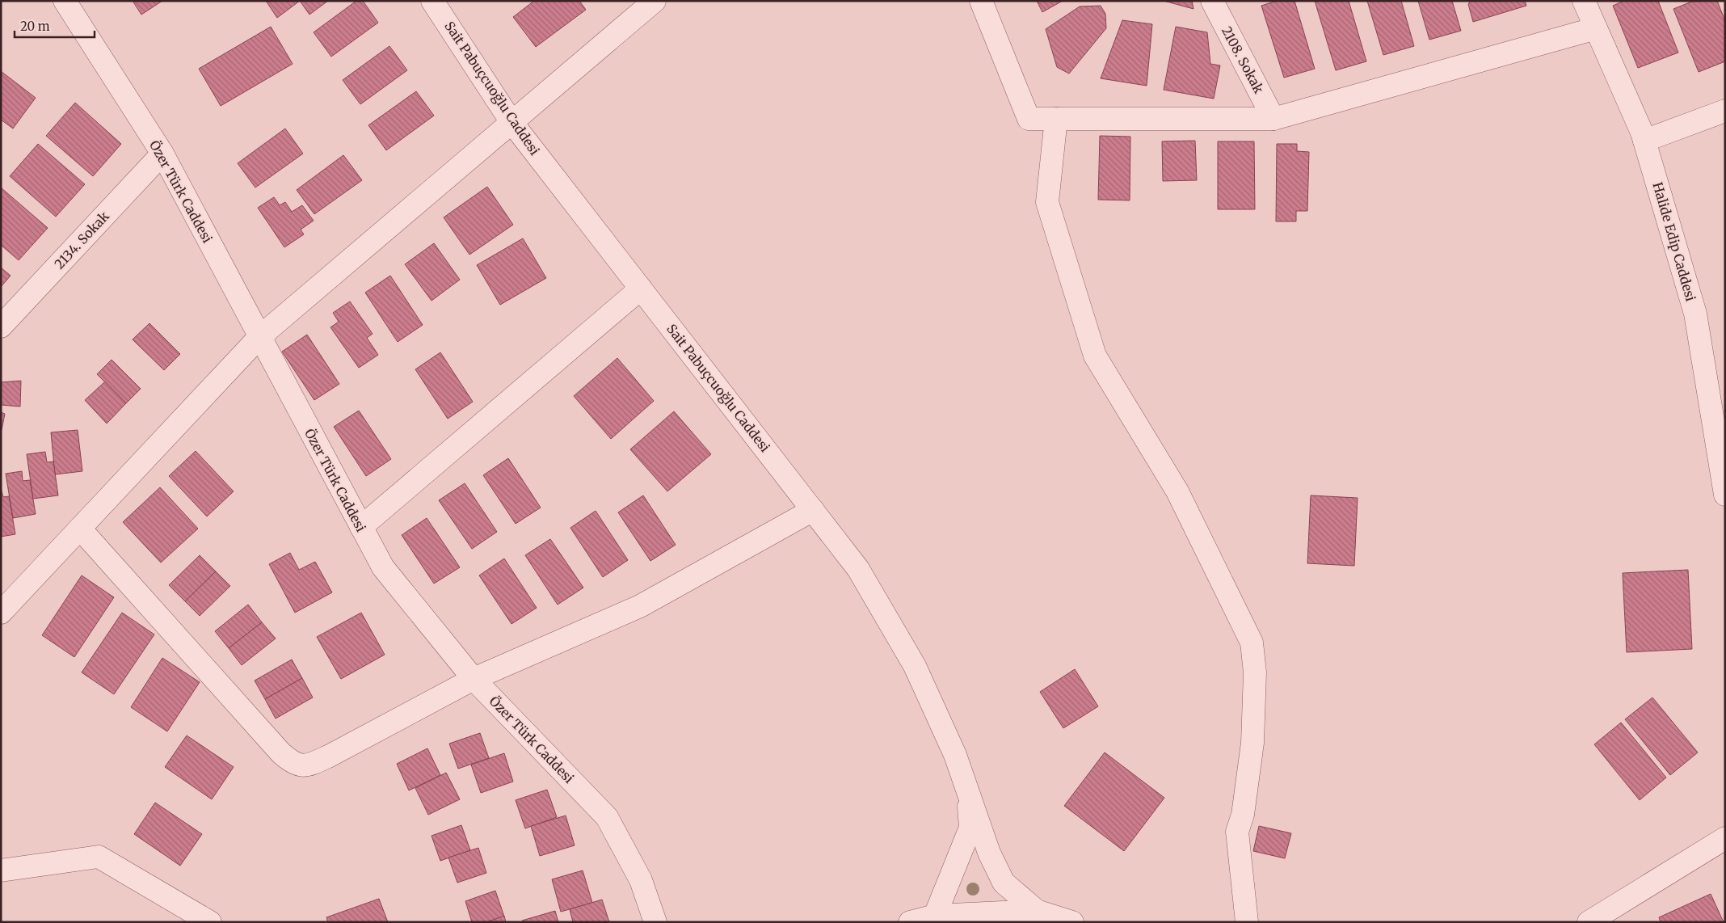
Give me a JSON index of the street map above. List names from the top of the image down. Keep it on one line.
{"streets":{"street":["2108. Sokak","Sait Pabuçcuoğlu Caddesi","Özer Türk Caddesi","2134. Sokak","Halide Edip Caddesi"]},"crossings":[["Özer Türk Caddesi","2134. Sokak"]],"scale_bar":"20 m"}
